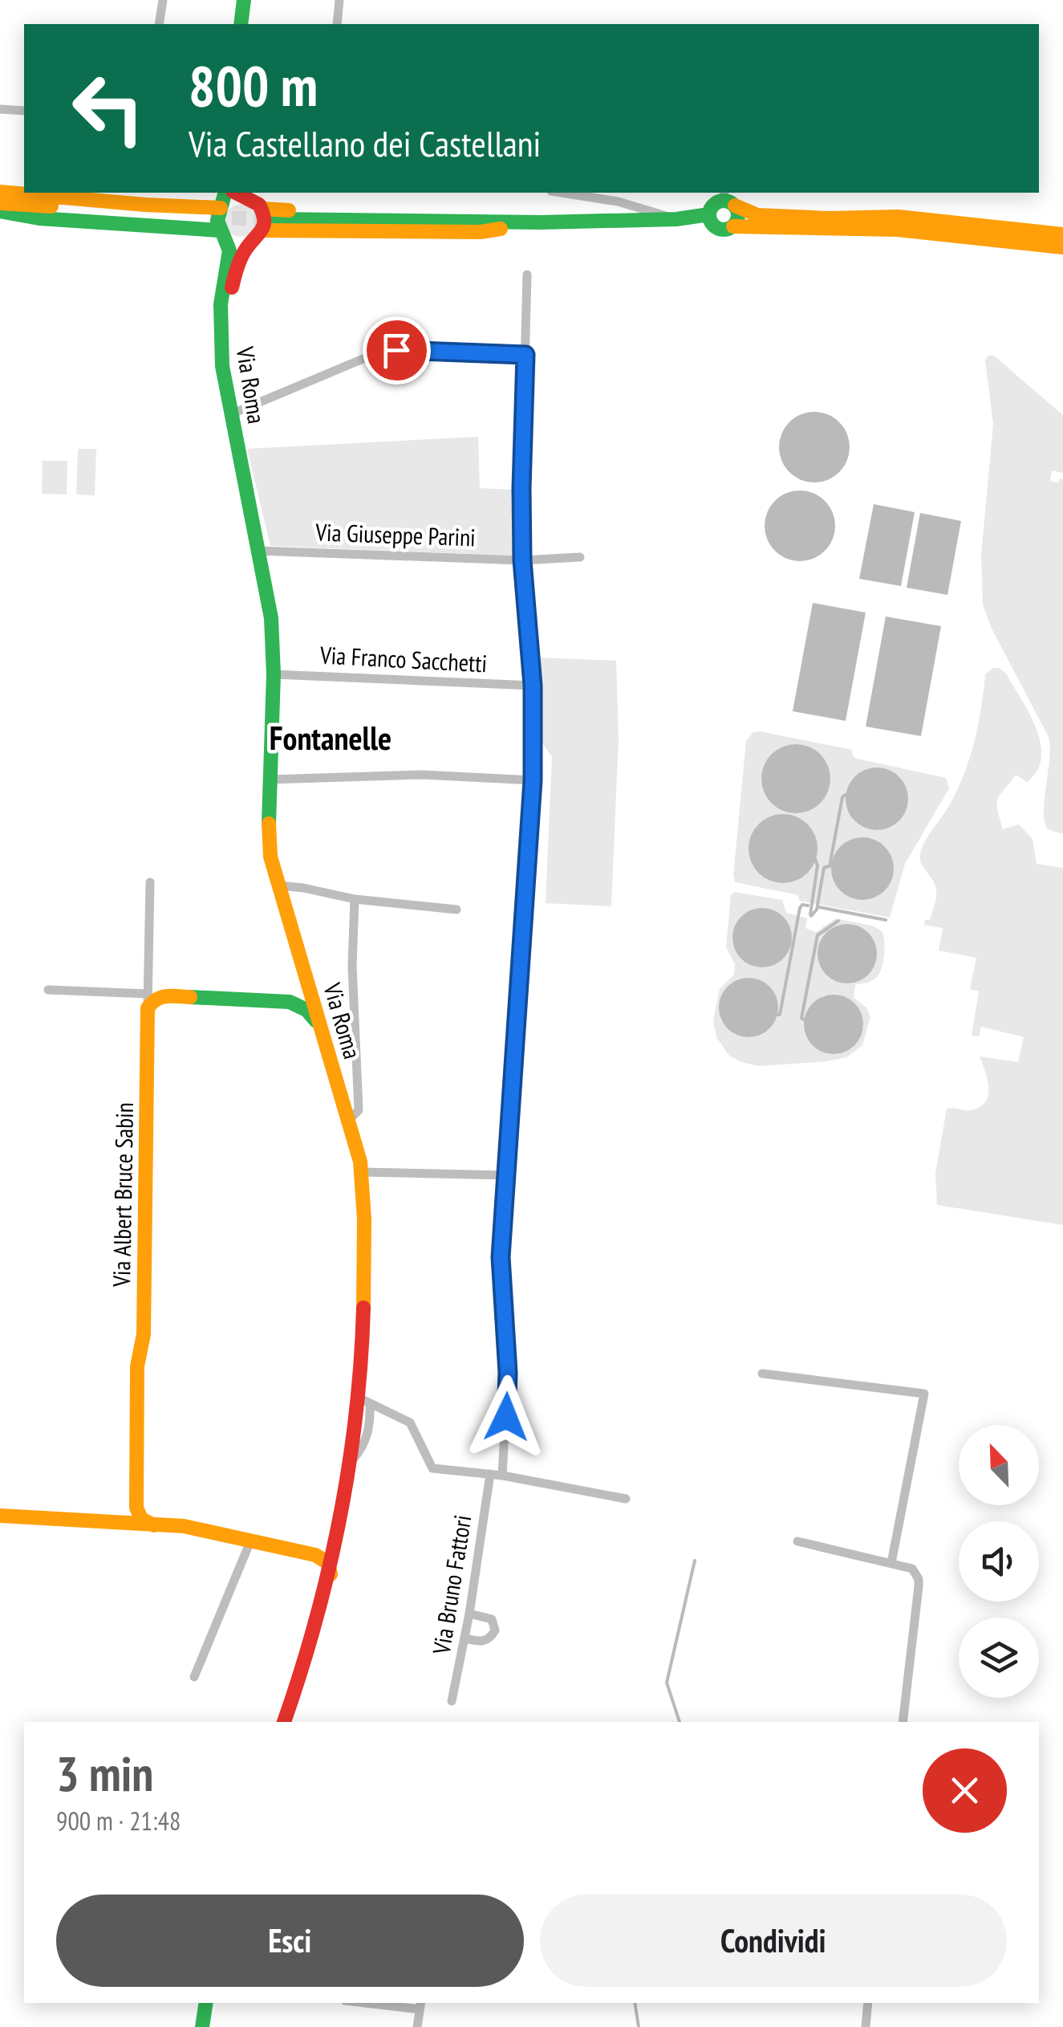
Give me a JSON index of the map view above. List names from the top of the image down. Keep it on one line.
{"streets":{"main road":["Via Roma","Via Albert Bruce Sabin"],"street":["Via Giuseppe Parini","Via Franco Sacchetti","Via Bruno Fattori"]},"crossings":[["Via Roma","Via Giuseppe Parini"],["Via Roma","Via Franco Sacchetti"]],"districts":["Fontanelle"],"north":"top left","page":{"turn":["800 m","Via Castellano dei Castellani"],"heading":["3 min","900 m · 21:48"],"buttons":["Esci","Condividi"]}}
